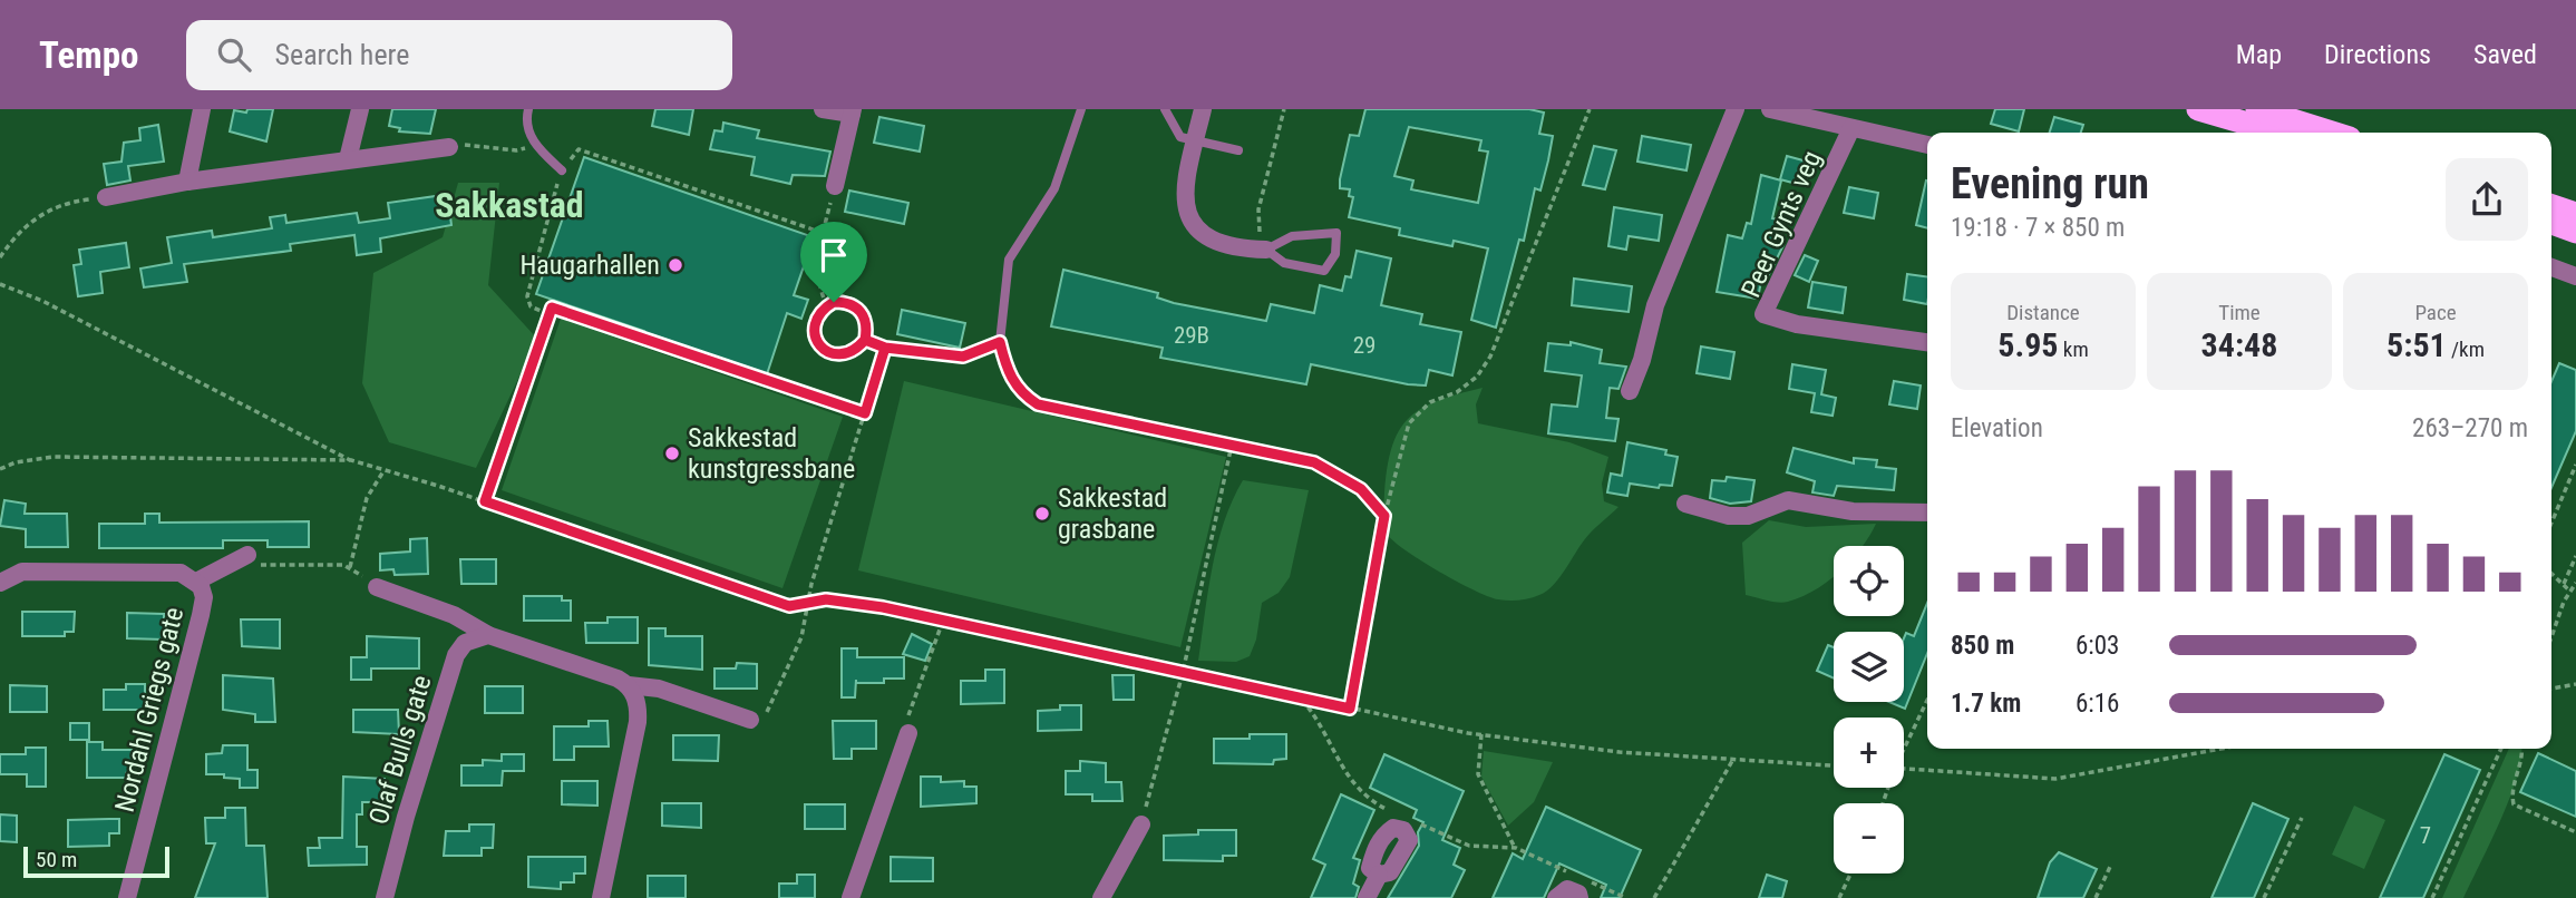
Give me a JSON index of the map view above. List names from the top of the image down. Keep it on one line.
{"streets":{"street":["Peer Gynts veg","Nordahl Griegs gate","Olaf Bulls gate"]},"districts":["Sakkastad"],"places":["Haugarhallen","Sakkestad kunstgressbane","Sakkestad grasbane"],"house_numbers":["29B","29","7"],"scale_bar":"50 m","page":{"header":"Tempo","search":"Search here","nav":["Map","Directions","Saved"],"heading":["Evening run","19:18 · 7 × 850 m"],"stats":[["Distance","5.95 km"],["Time","34:48"],["Pace","5:51 /km"]],"chart":["Elevation","263–270 m"],"map_buttons":["+","−"],"list":[{"name":"850 m","note":"6:03"},{"name":"1.7 km","note":"6:16"}],"scale":"50 m"}}
